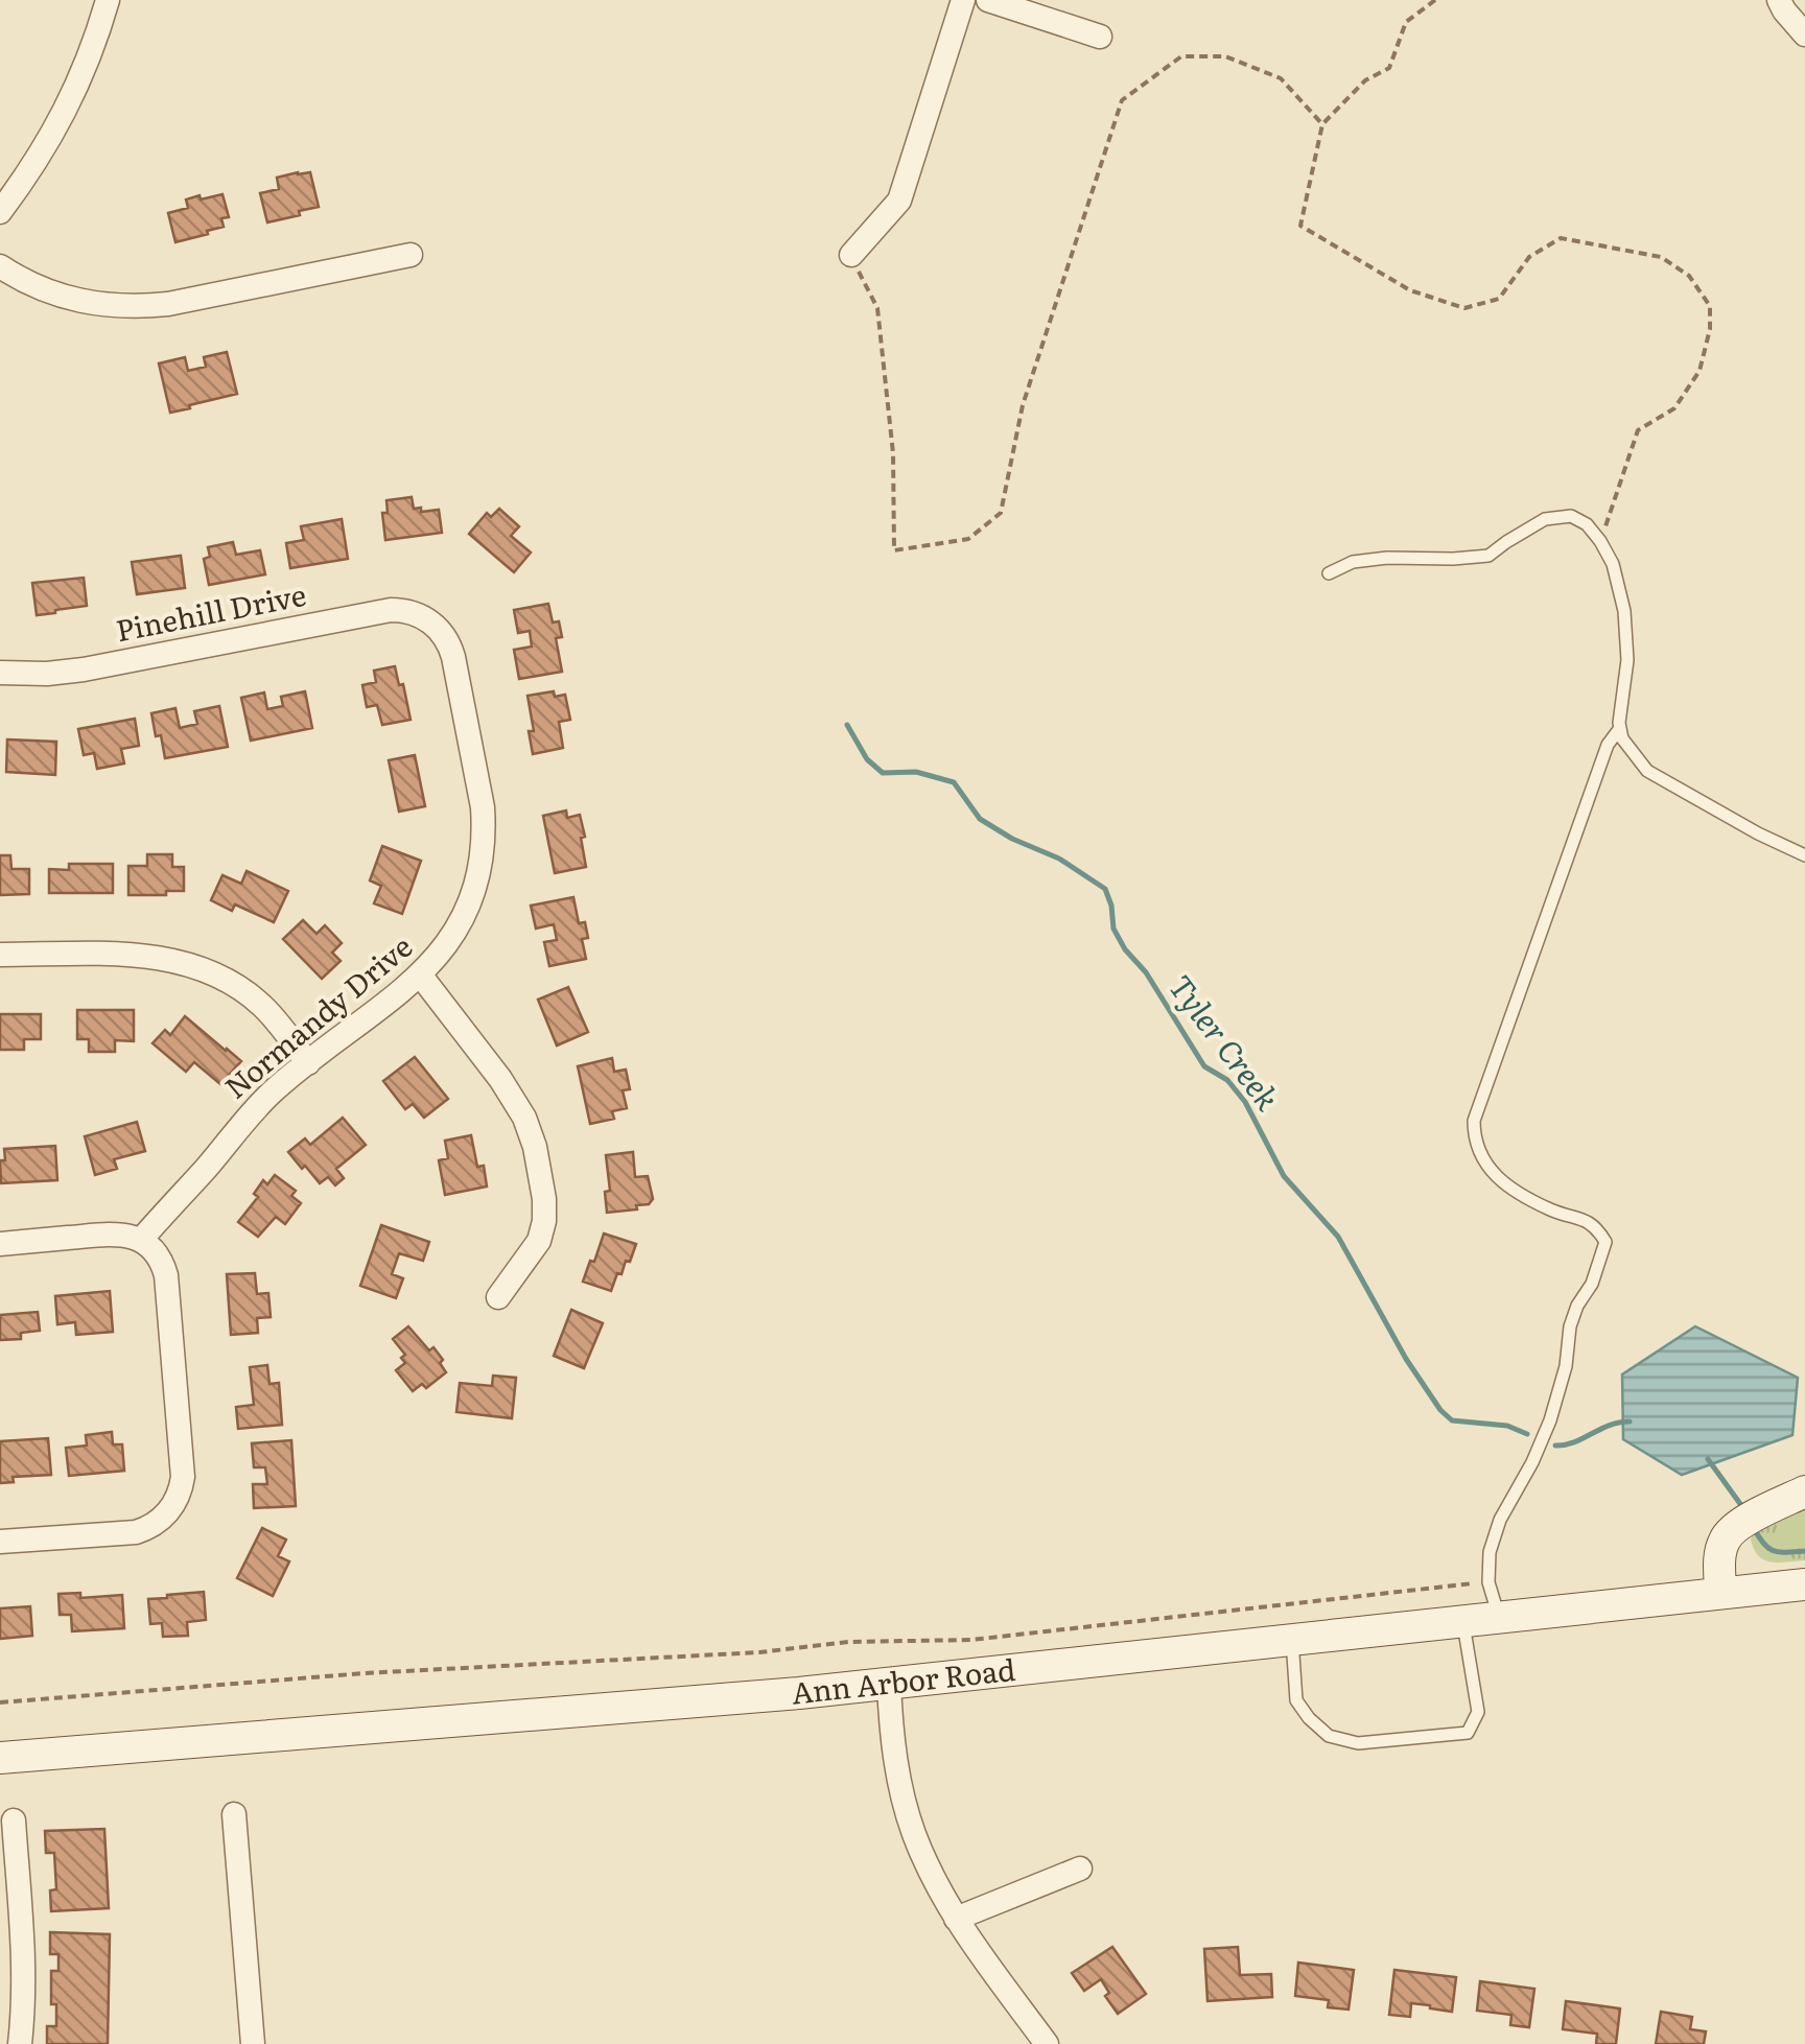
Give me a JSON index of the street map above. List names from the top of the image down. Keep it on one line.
{"streets":{"main road":["Ann Arbor Road"],"street":["Pinehill Drive","Normandy Drive"]},"crossings":[["Pinehill Drive","Normandy Drive"]],"water":["Tyler Creek"]}
